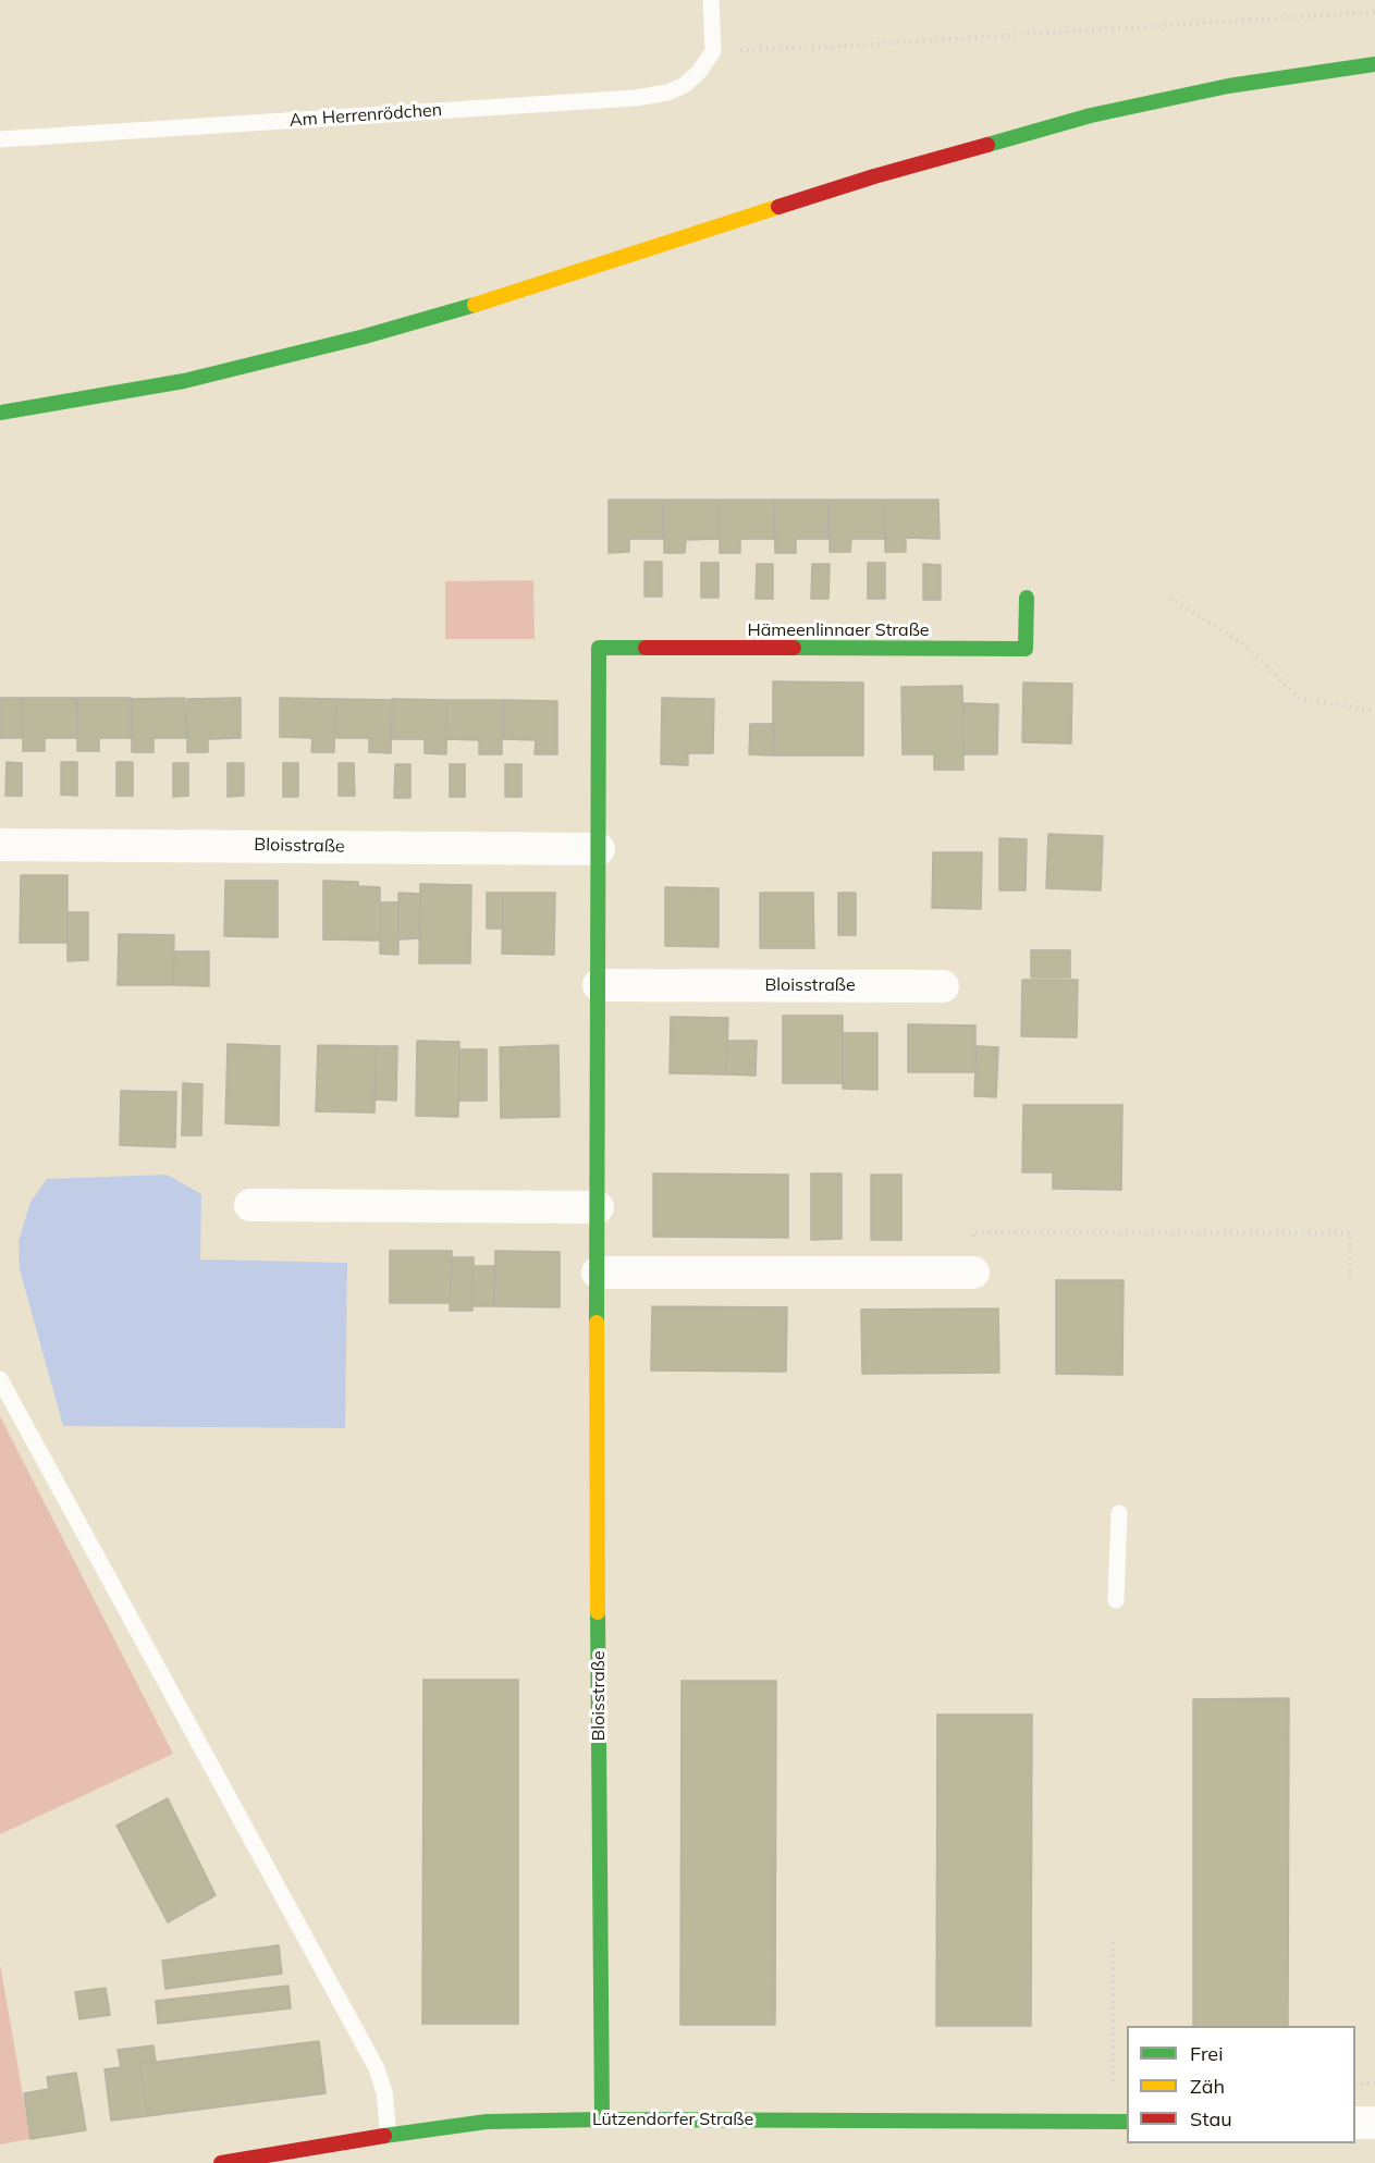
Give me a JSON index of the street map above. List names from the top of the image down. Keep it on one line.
{"streets":{"street":["Hämeenlinnaer Straße","Bloisstraße","Lützendorfer Straße"],"lane":["Am Herrenrödchen"]},"crossings":[["Hämeenlinnaer Straße","Bloisstraße"],["Bloisstraße","Lützendorfer Straße"]],"legend":["Frei","Zäh","Stau"]}
